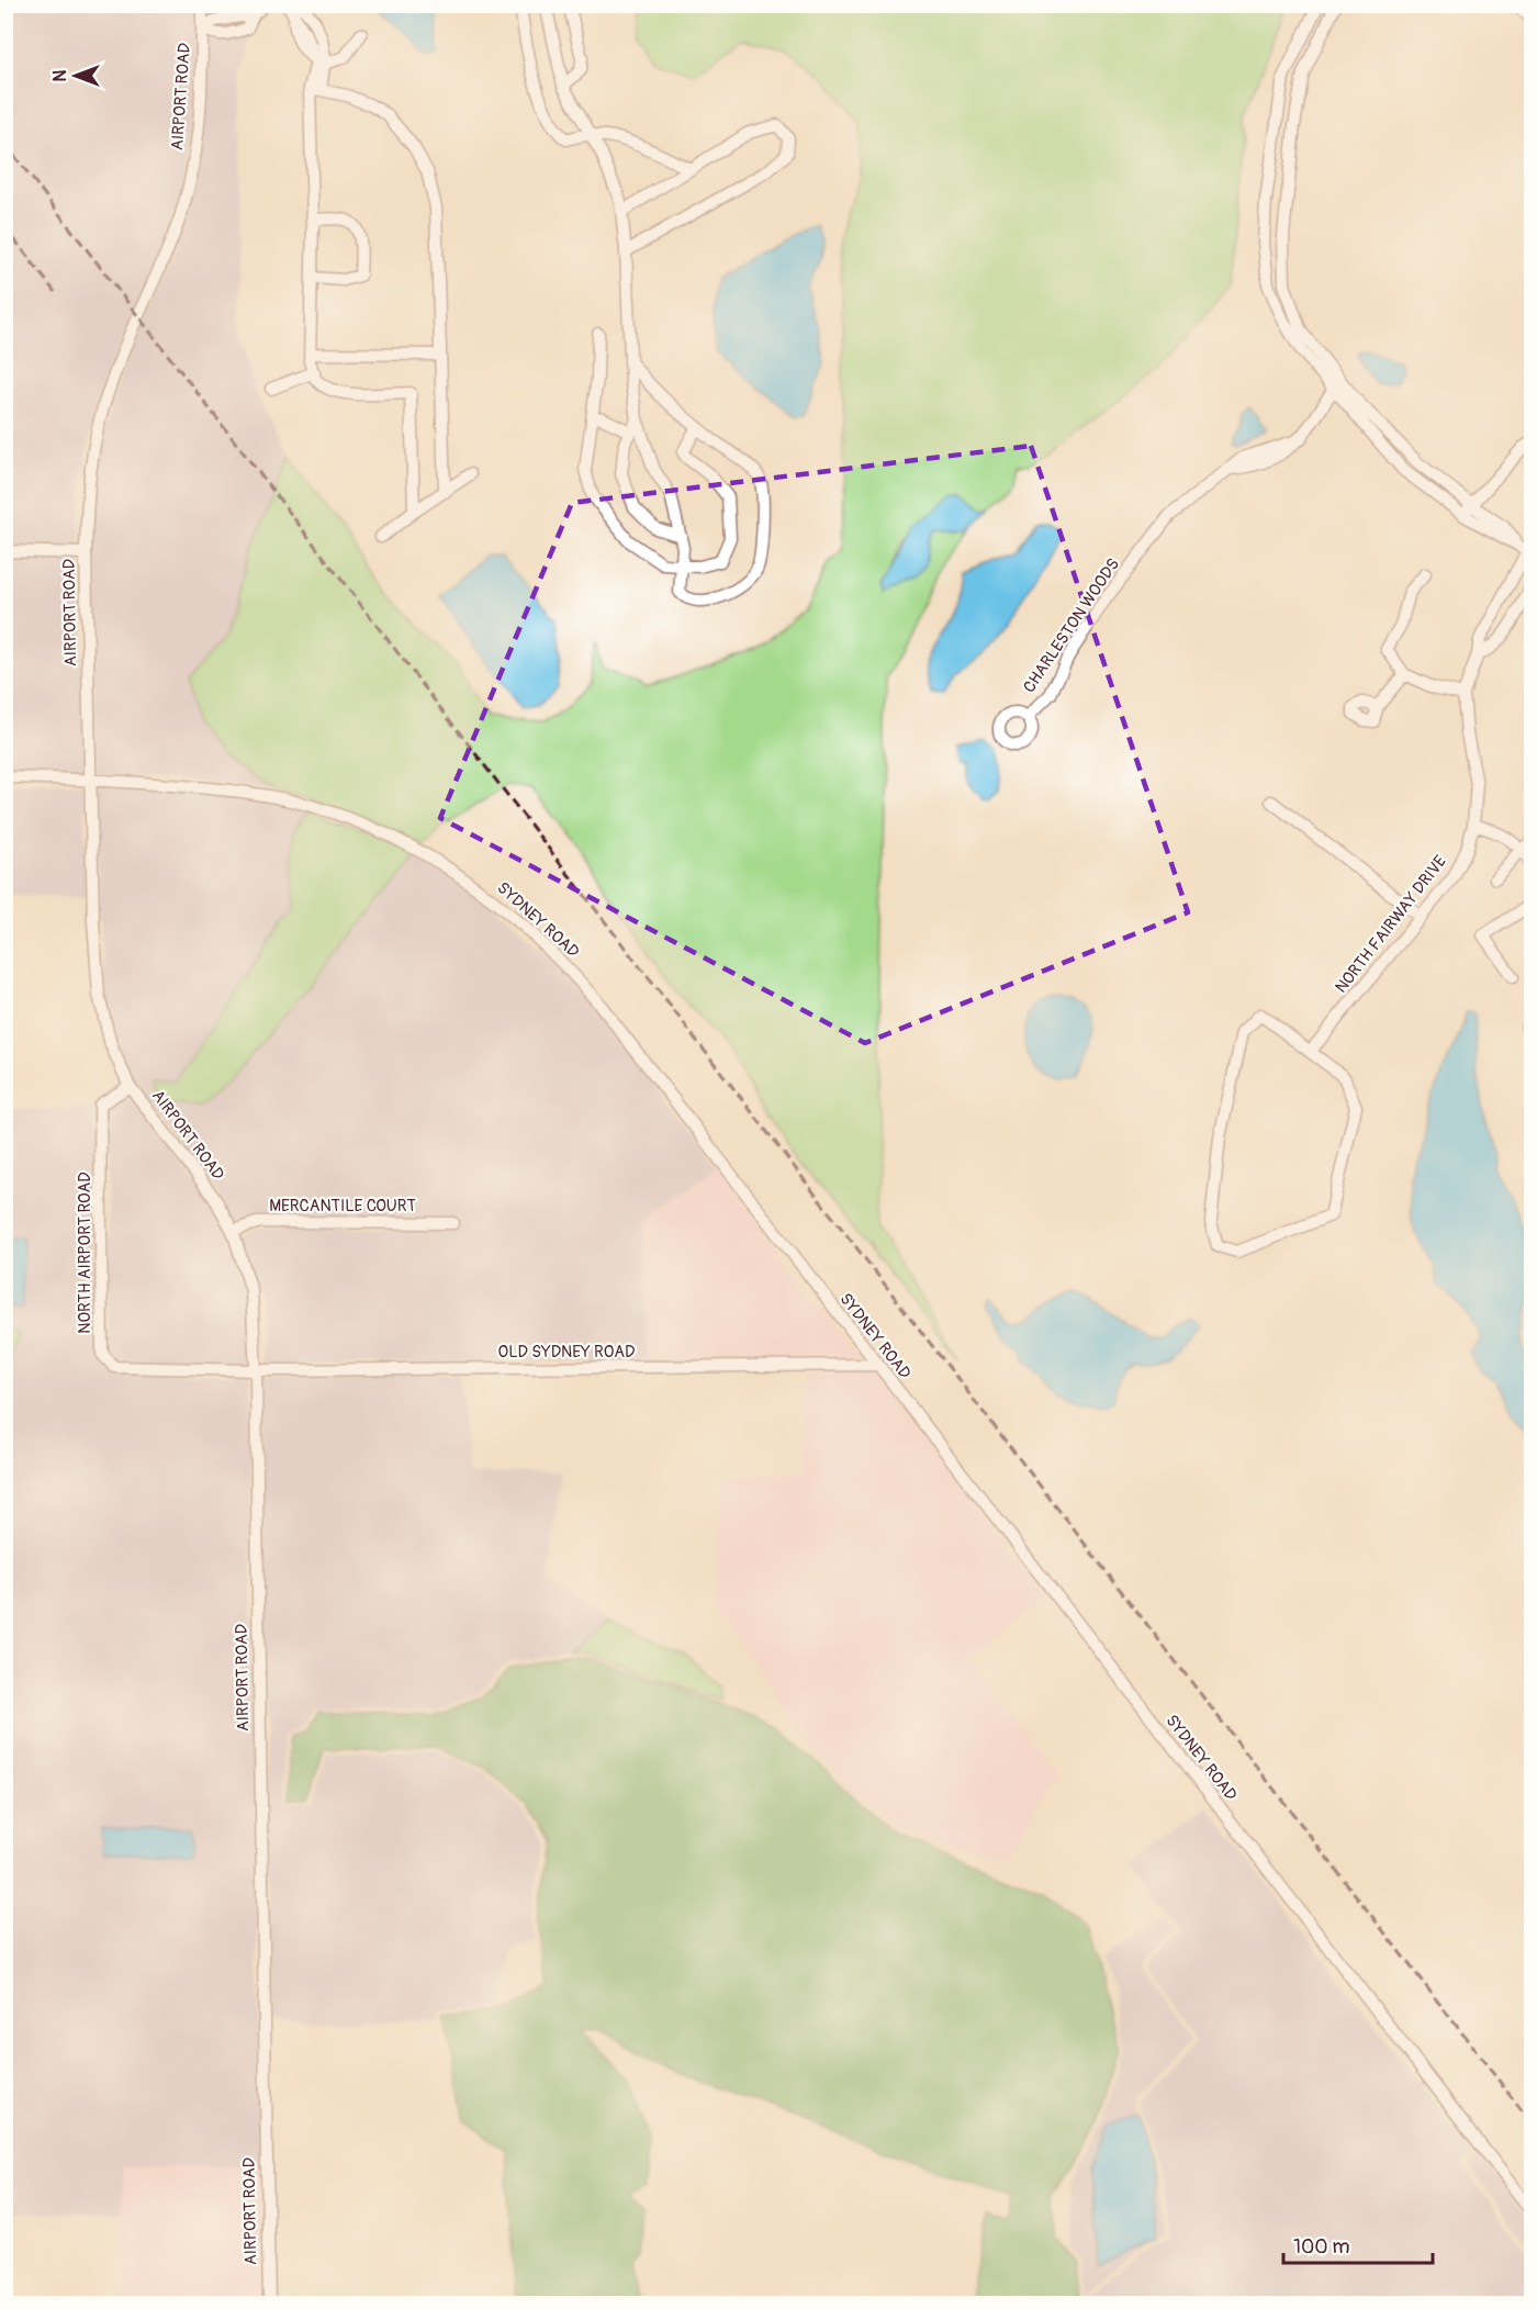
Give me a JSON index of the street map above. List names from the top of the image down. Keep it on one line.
{"streets":{"street":["AIRPORT ROAD","CHARLESTON WOODS","SYDNEY ROAD","NORTH FAIRWAY DRIVE","MERCANTILE COURT","NORTH AIRPORT ROAD","OLD SYDNEY ROAD"]},"crossings":[["AIRPORT ROAD","SYDNEY ROAD"],["AIRPORT ROAD","MERCANTILE COURT"],["AIRPORT ROAD","NORTH AIRPORT ROAD"],["AIRPORT ROAD","OLD SYDNEY ROAD"],["SYDNEY ROAD","OLD SYDNEY ROAD"],["NORTH AIRPORT ROAD","OLD SYDNEY ROAD"]],"scale_bar":"100 m","north":"left"}
